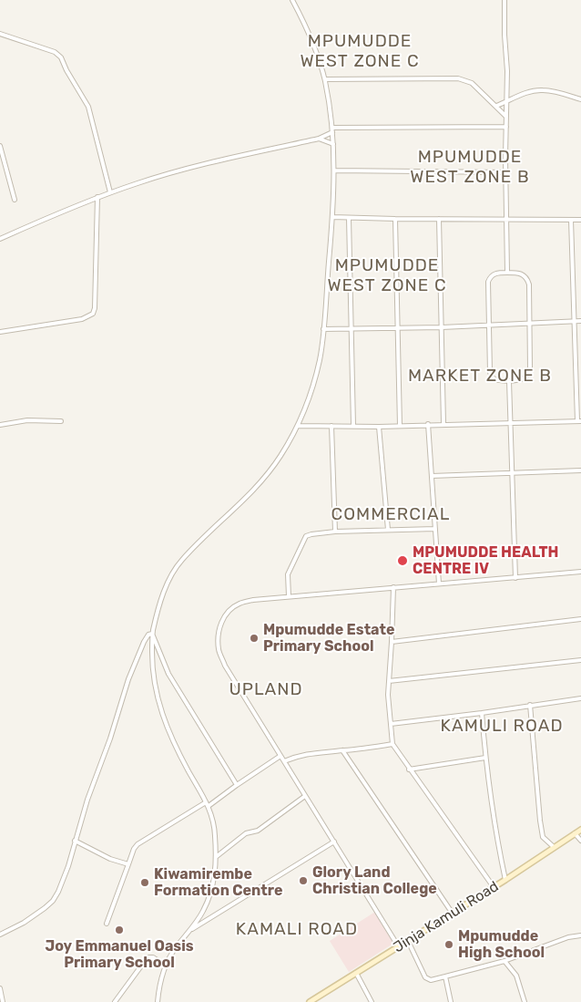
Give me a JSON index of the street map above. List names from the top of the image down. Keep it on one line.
{"streets":{"main road":["Jinja Kamuli Road"]},"districts":["MPUMUDDE WEST ZONE C","MPUMUDDE WEST ZONE B","MPUMUDDE WEST ZONE C","MARKET ZONE B","COMMERCIAL","UPLAND","KAMULI ROAD","KAMALI ROAD"],"places":["MPUMUDDE HEALTH CENTRE IV","Mpumudde Estate Primary School","Glory Land Christian College","Kiwamirembe Formation Centre","Joy Emmanuel Oasis Primary School","Mpumudde High School"]}
